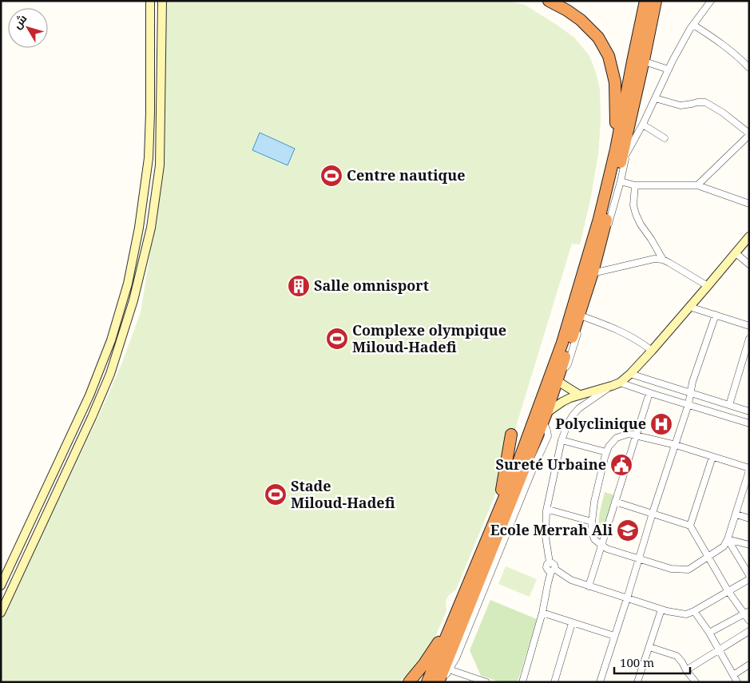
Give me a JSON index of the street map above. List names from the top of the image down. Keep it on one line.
{"places":{"sports":["Centre nautique","Complexe olympique Miloud-Hadefi","Stade Miloud-Hadefi"],"building":["Salle omnisport"],"hospital":["Polyclinique"],"public building":["Sureté Urbaine"],"school or university":["Ecole Merrah Ali"]},"scale_bar":"100 m","north":"top left"}
